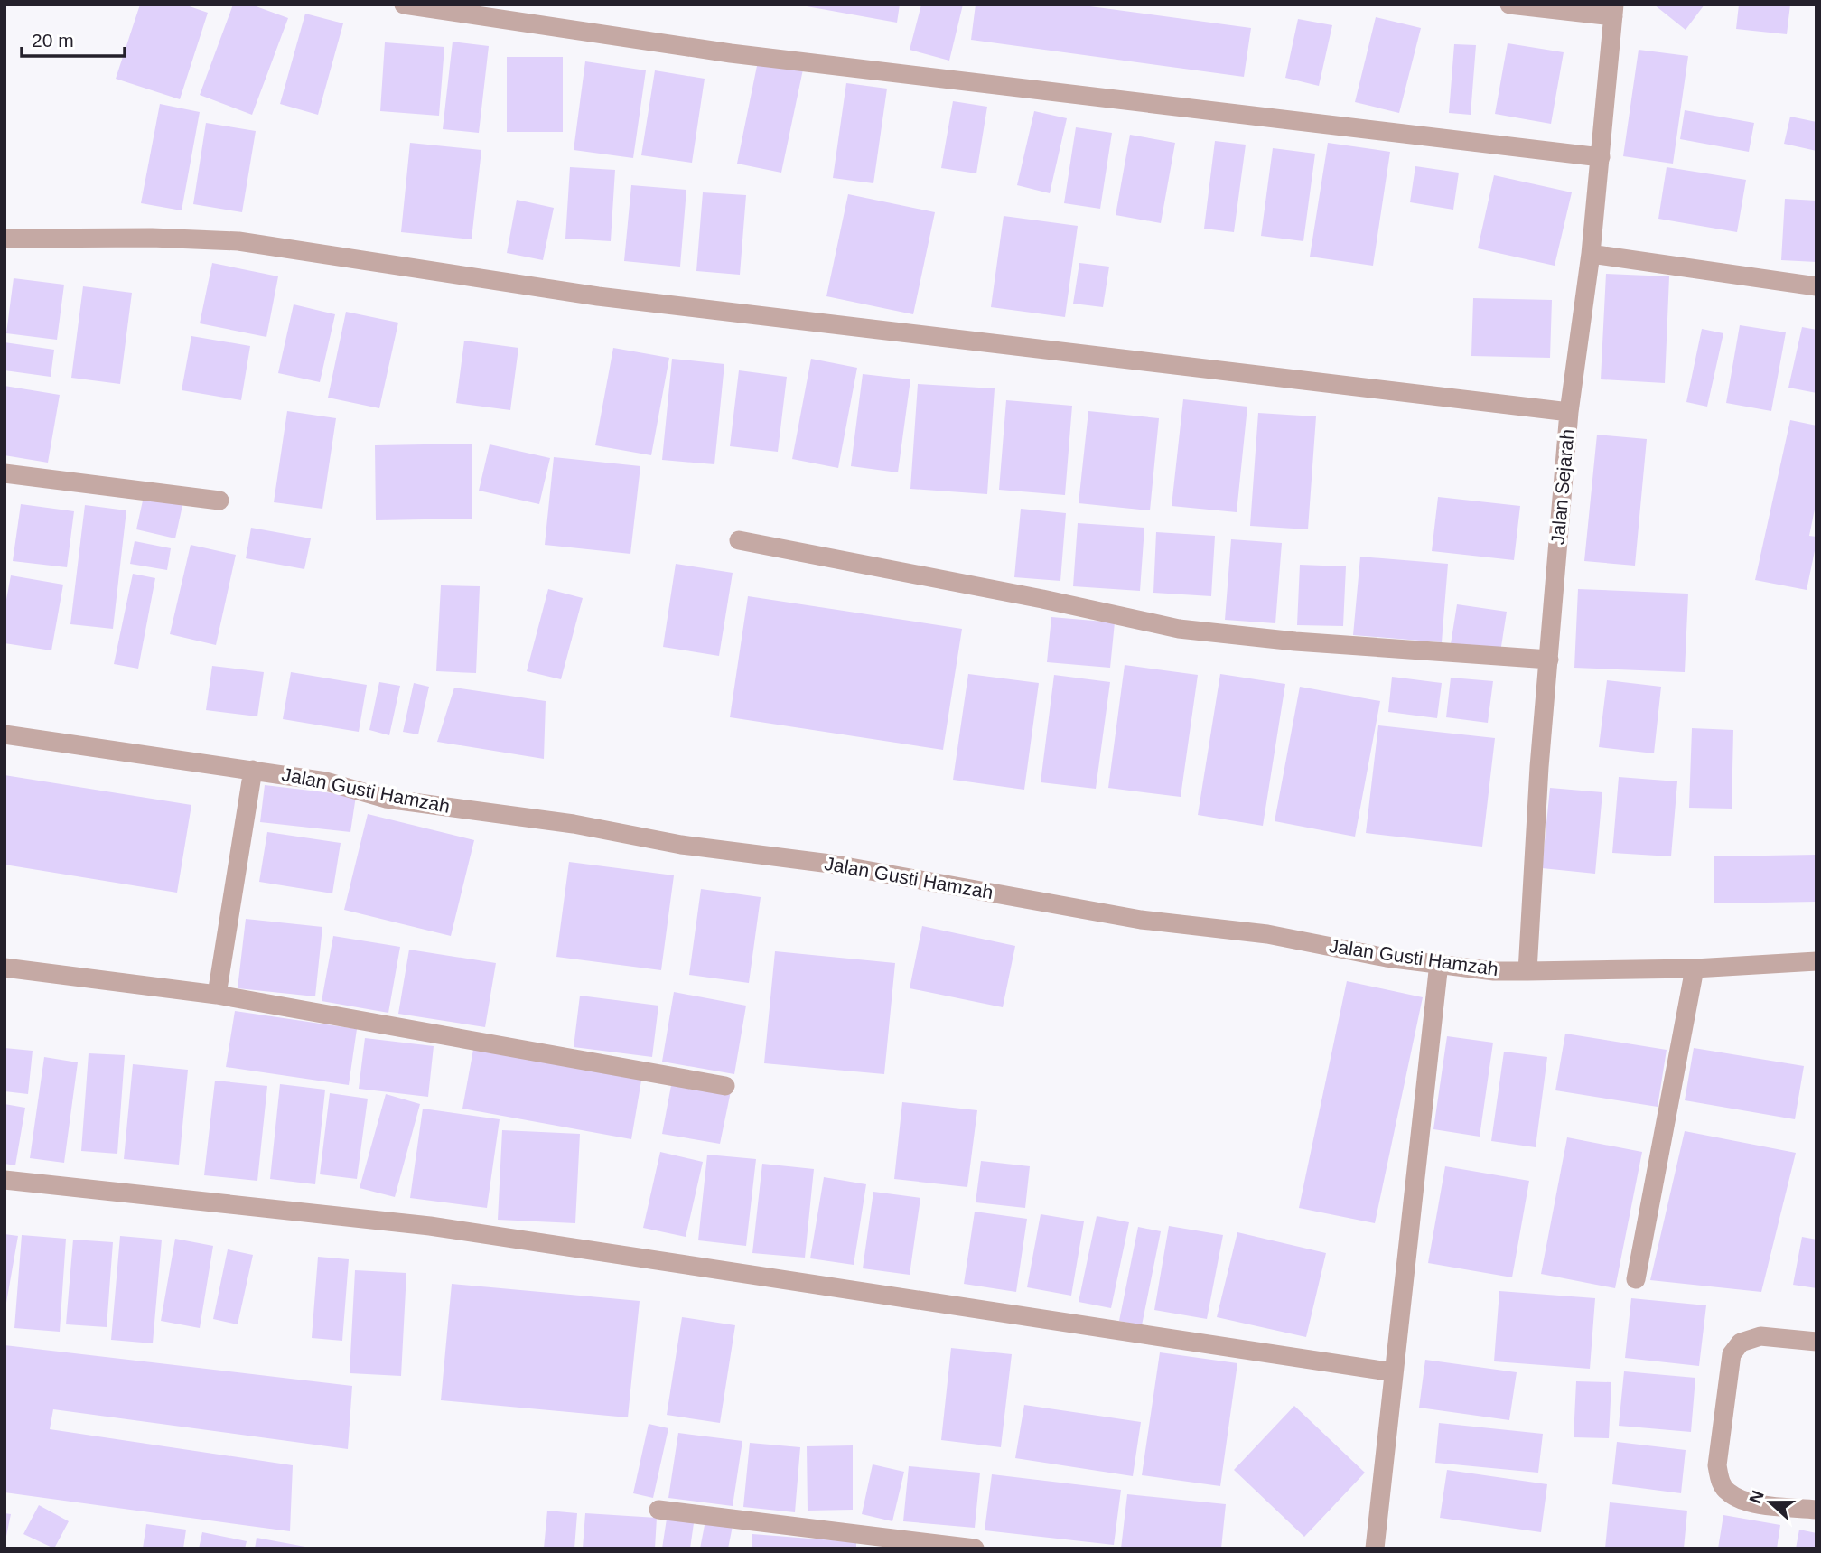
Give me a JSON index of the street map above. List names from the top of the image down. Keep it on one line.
{"streets":{"street":["Jalan Sejarah","Jalan Gusti Hamzah"]},"crossings":[["Jalan Sejarah","Jalan Gusti Hamzah"]],"scale_bar":"20 m","north":"left"}
